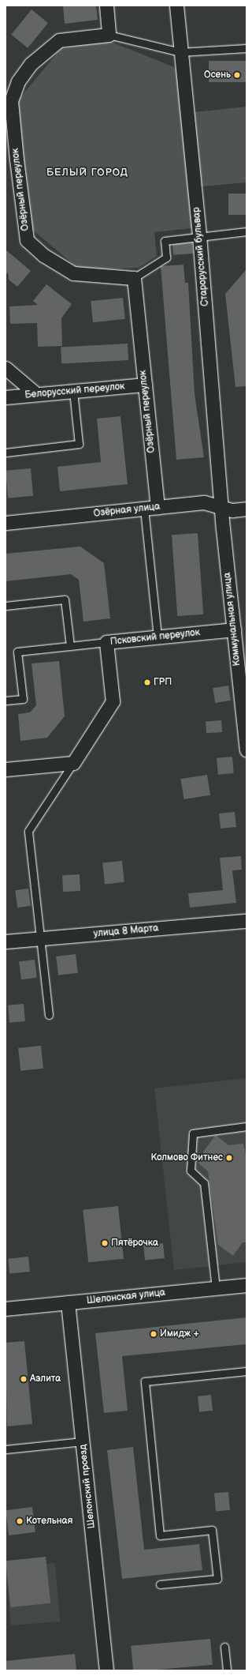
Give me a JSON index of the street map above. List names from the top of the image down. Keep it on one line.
{"streets":{"street":["Озёрный переулок","Старорусский бульвар","Белорусский переулок","Озёрная улица","Коммунальная улица","Псковский переулок","улица 8 Марта","Шелонская улица","Шелонский проезд"]},"crossings":[["Озёрный переулок","Белорусский переулок"],["Озёрный переулок","Озёрная улица"],["Старорусский бульвар","Озёрная улица"],["Старорусский бульвар","Коммунальная улица"],["Озёрная улица","Коммунальная улица"],["Коммунальная улица","Псковский переулок"],["Шелонская улица","Шелонский проезд"]],"districts":["БЕЛЫЙ ГОРОД"],"places":["Осень","ГРП","Колмово Фитнес","Пятёрочка","Имидж +","Аэлита","Котельная"]}
